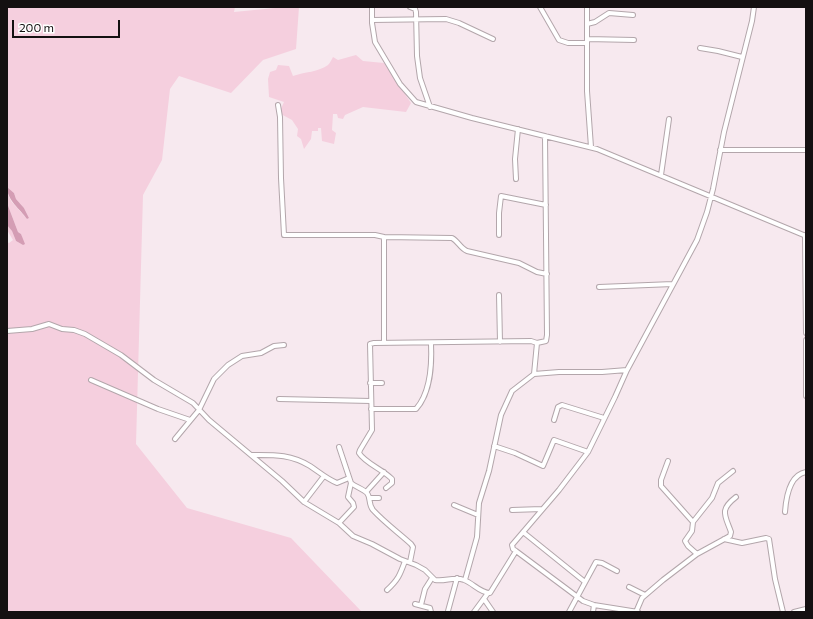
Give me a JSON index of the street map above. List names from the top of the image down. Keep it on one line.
{"scale_bar":"200 m"}
